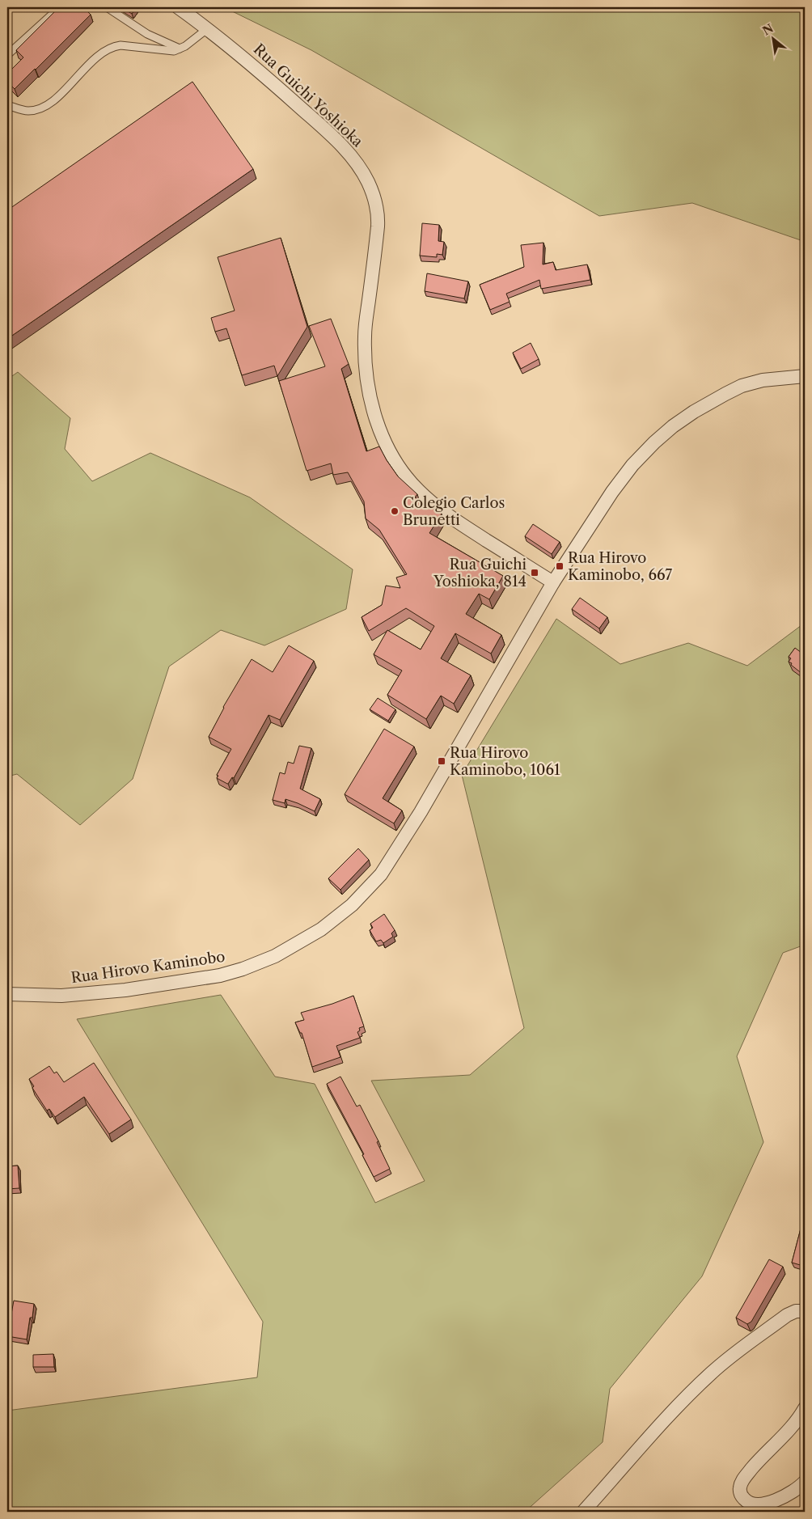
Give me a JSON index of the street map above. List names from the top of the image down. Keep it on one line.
{"streets":{"street":["Rua Guichi Yoshioka","Rua Hirovo Kaminobo"]},"crossings":[["Rua Guichi Yoshioka","Rua Hirovo Kaminobo"]],"places":{"other":["Colegio Carlos Brunetti"],"transit":["Rua Hirovo Kaminobo, 667","Rua Guichi Yoshioka, 814","Rua Hirovo Kaminobo, 1061"]},"north":"top left"}
